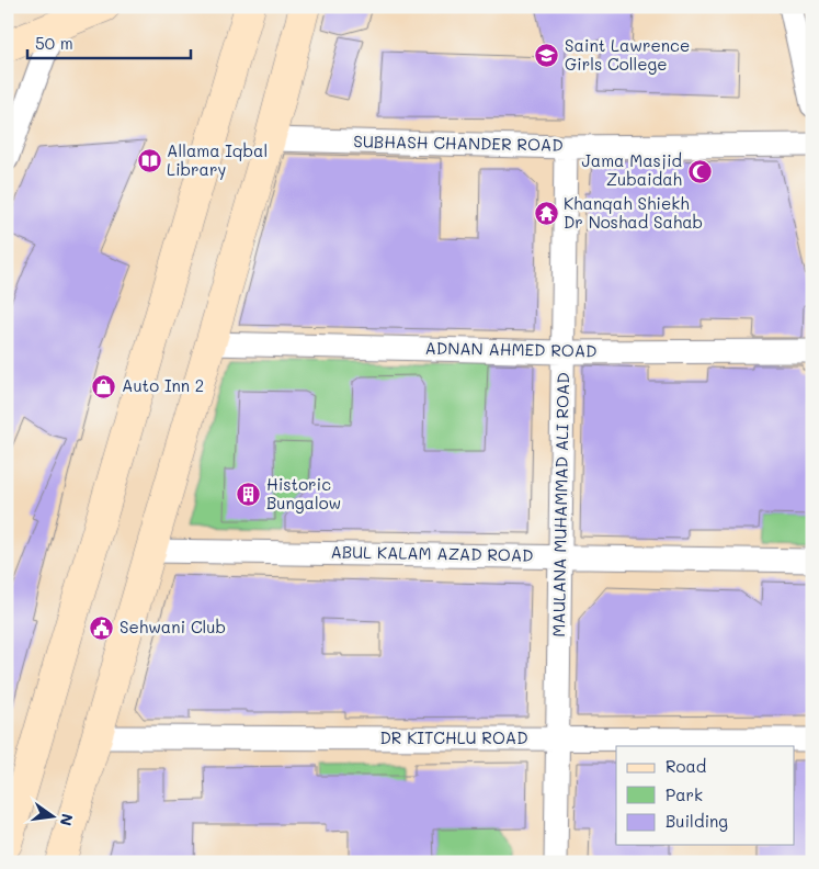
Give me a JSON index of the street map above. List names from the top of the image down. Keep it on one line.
{"streets":{"street":["SUBHASH CHANDER ROAD","ADNAN AHMED ROAD","MAULANA MUHAMMAD ALI ROAD","ABUL KALAM AZAD ROAD","DR KITCHLU ROAD"]},"crossings":[["SUBHASH CHANDER ROAD","MAULANA MUHAMMAD ALI ROAD"],["ADNAN AHMED ROAD","MAULANA MUHAMMAD ALI ROAD"],["MAULANA MUHAMMAD ALI ROAD","ABUL KALAM AZAD ROAD"],["MAULANA MUHAMMAD ALI ROAD","DR KITCHLU ROAD"]],"places":{"school or university":["Saint Lawrence Girls College"],"library":["Allama Iqbal Library"],"mosque":["Jama Masjid Zubaidah"],"temple":["Khanqah Shiekh Dr Noshad Sahab"],"shop":["Auto Inn 2"],"building":["Historic Bungalow"],"public building":["Sehwani Club"]},"legend":["Road","Park","Building"],"scale_bar":"50 m","north":"right"}
